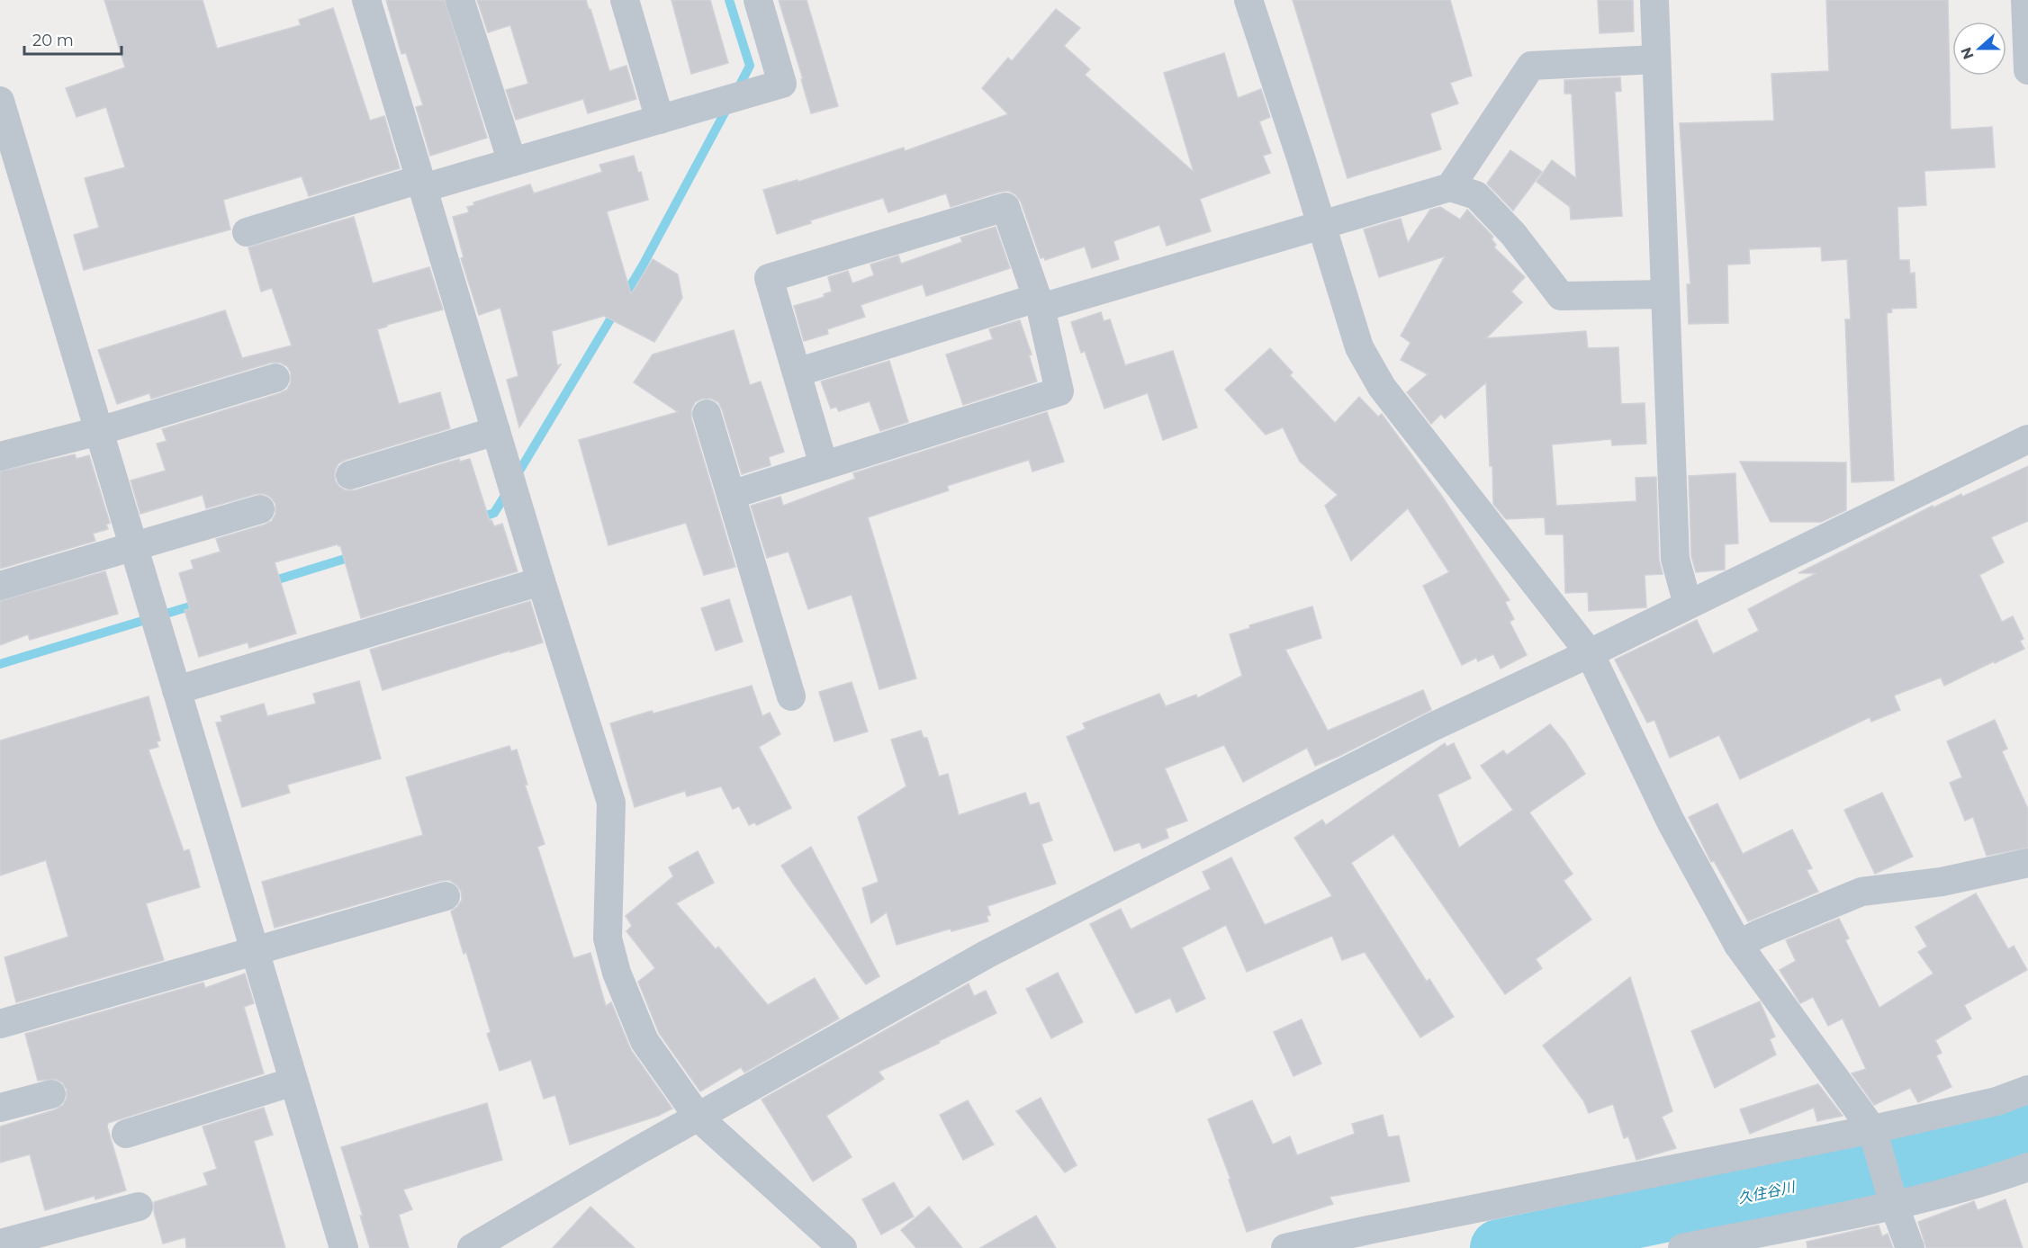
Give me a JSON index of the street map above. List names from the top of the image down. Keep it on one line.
{"water":["久住谷川"],"scale_bar":"20 m","north":"left"}
